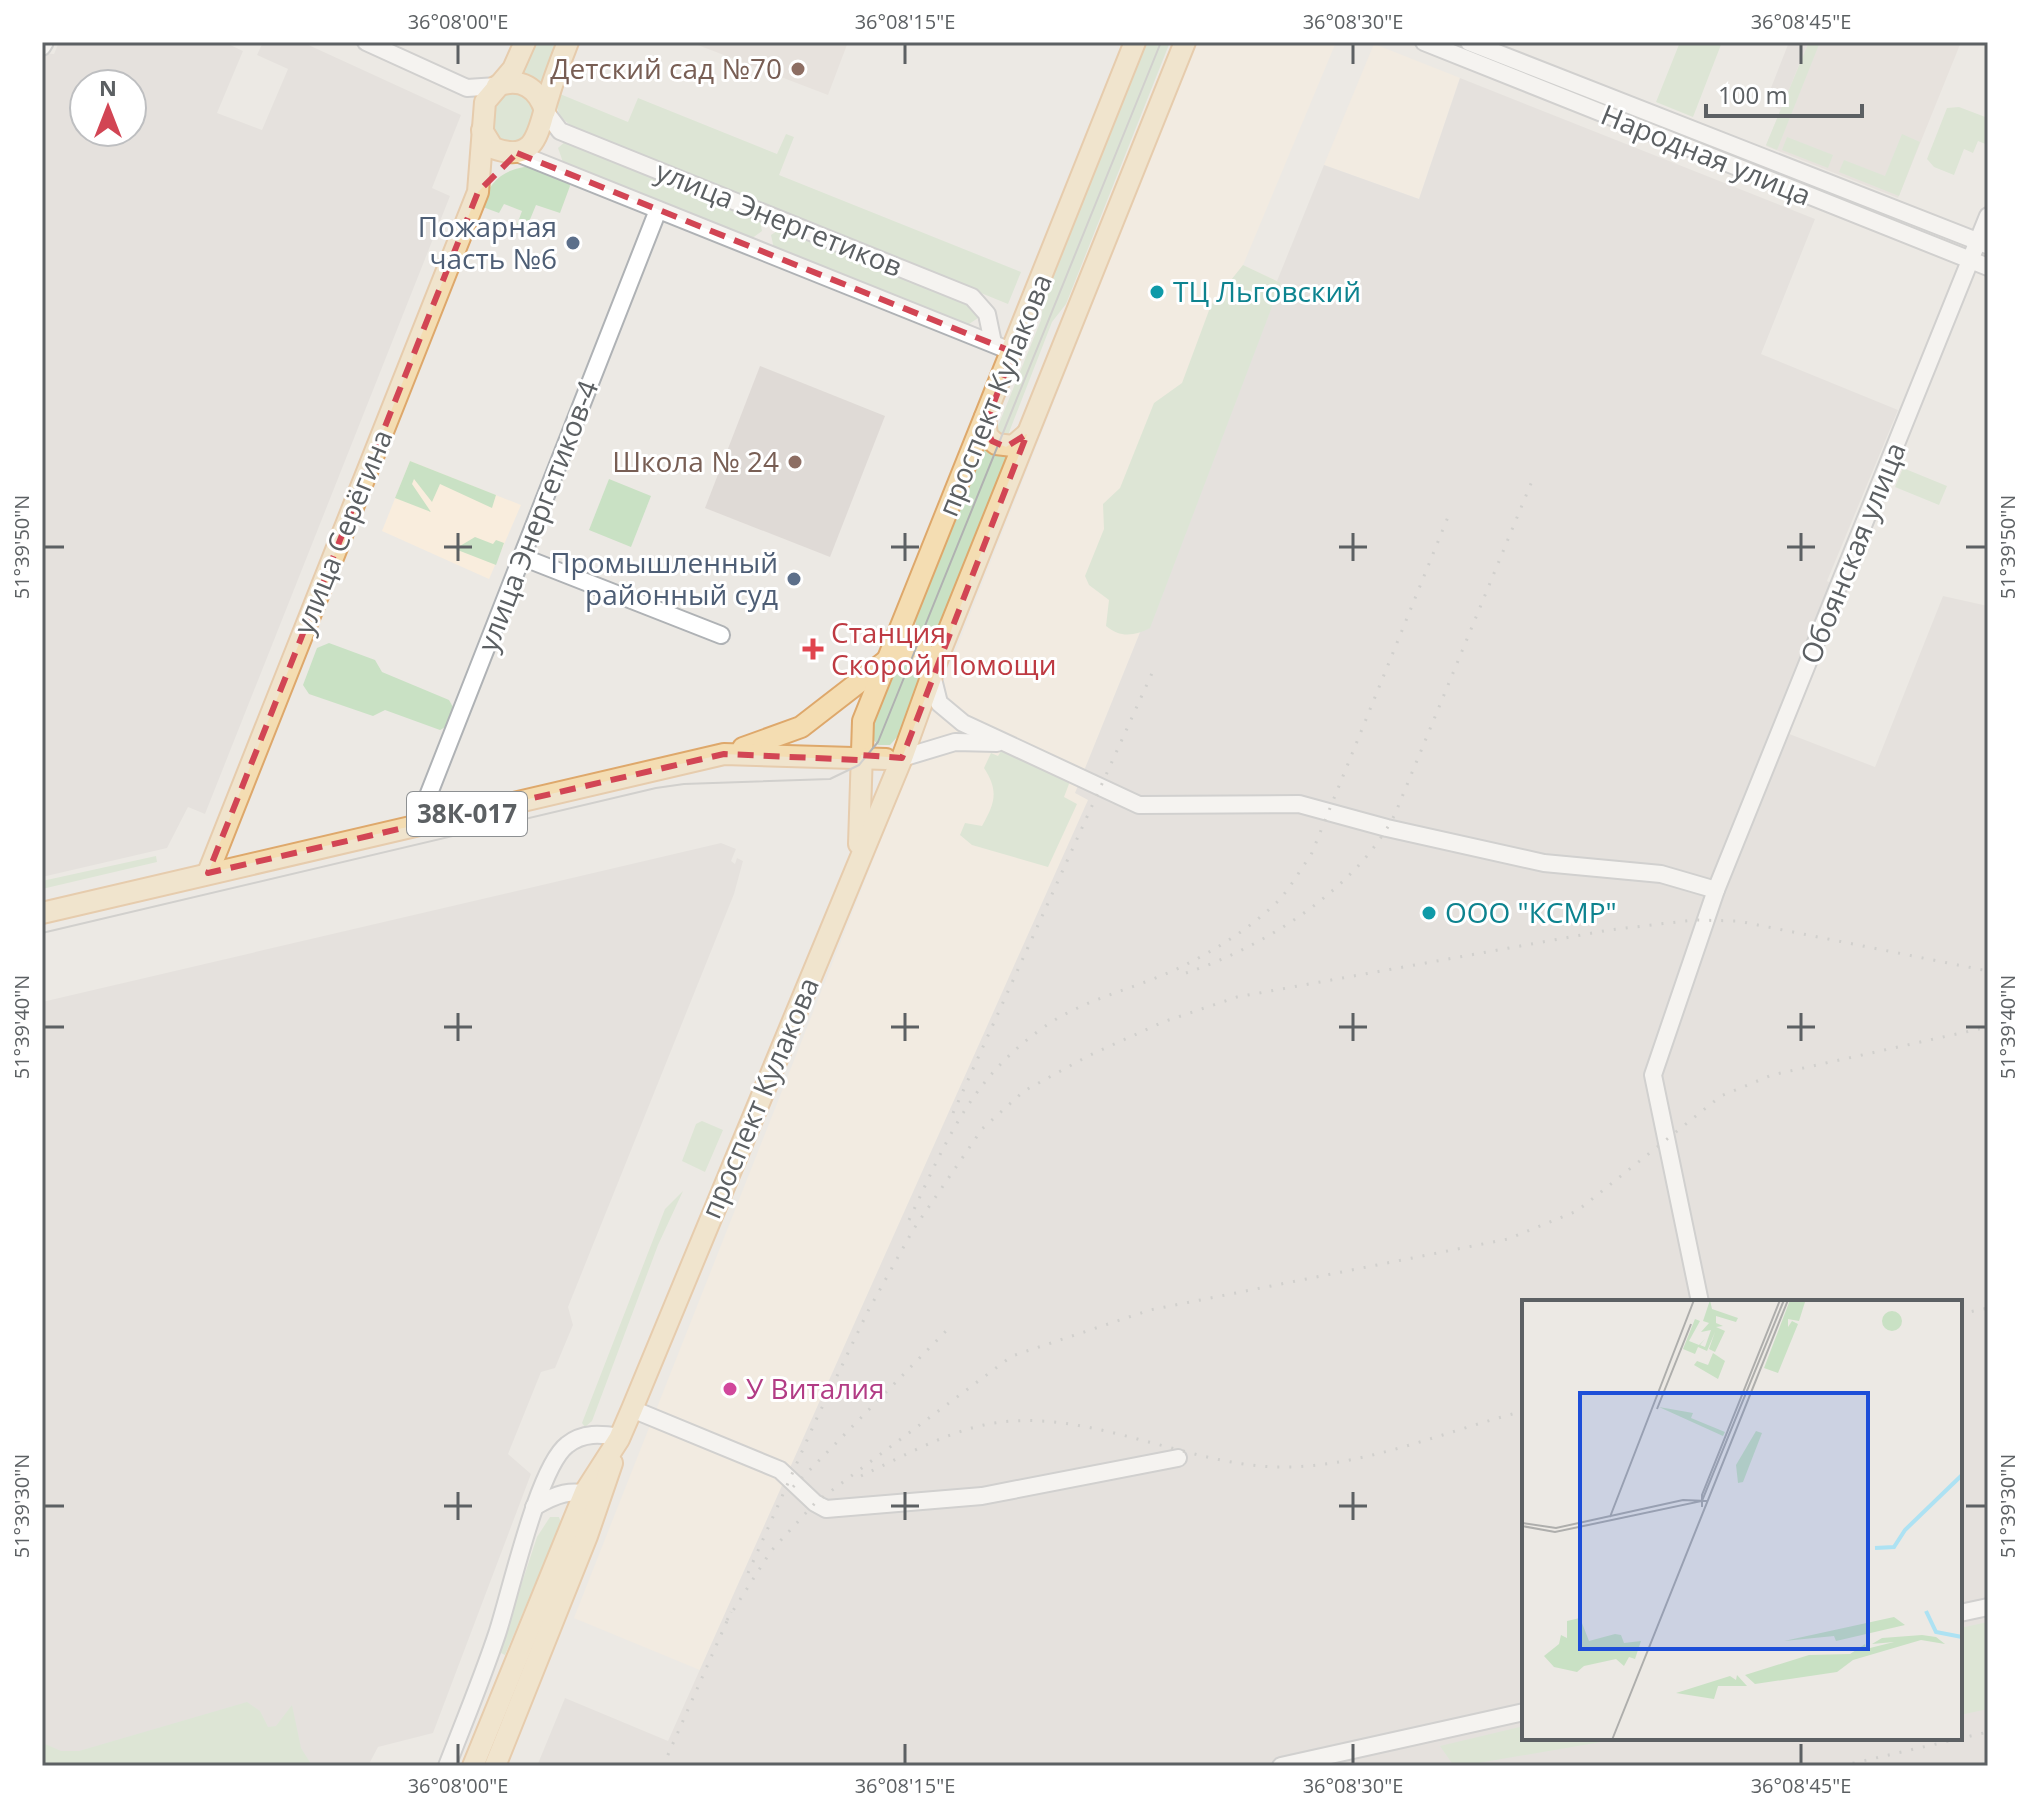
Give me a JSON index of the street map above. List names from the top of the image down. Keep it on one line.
{"streets":{"main road":["проспект Кулакова","улица Серёгина","38К-017"],"street":["Народная улица","улица Энергетиков","улица Энергетиков-4","Обоянская улица"]},"crossings":[["Народная улица","Обоянская улица"],["улица Энергетиков","проспект Кулакова"],["улица Энергетиков","улица Энергетиков-4"],["проспект Кулакова","38К-017"],["улица Энергетиков-4","38К-017"],["улица Серёгина","38К-017"]],"places":{"other":["Детский сад №70","Пожарная часть №6","ТЦ Льговский","Школа № 24","Промышленный районный суд","ООО \"КСМР\"","У Виталия"],"health":["Станция Скорой Помощи"]},"scale_bar":"100 m","north":"top","coordinates":["36°08'00\"E","36°08'15\"E","36°08'30\"E","36°08'45\"E","51°39'50\"N","51°39'40\"N","51°39'30\"N"]}
